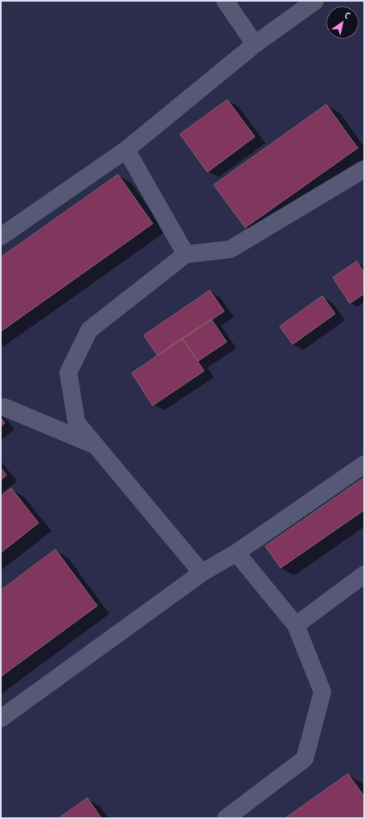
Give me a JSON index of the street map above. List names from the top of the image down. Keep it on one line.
{"north":"top right"}
